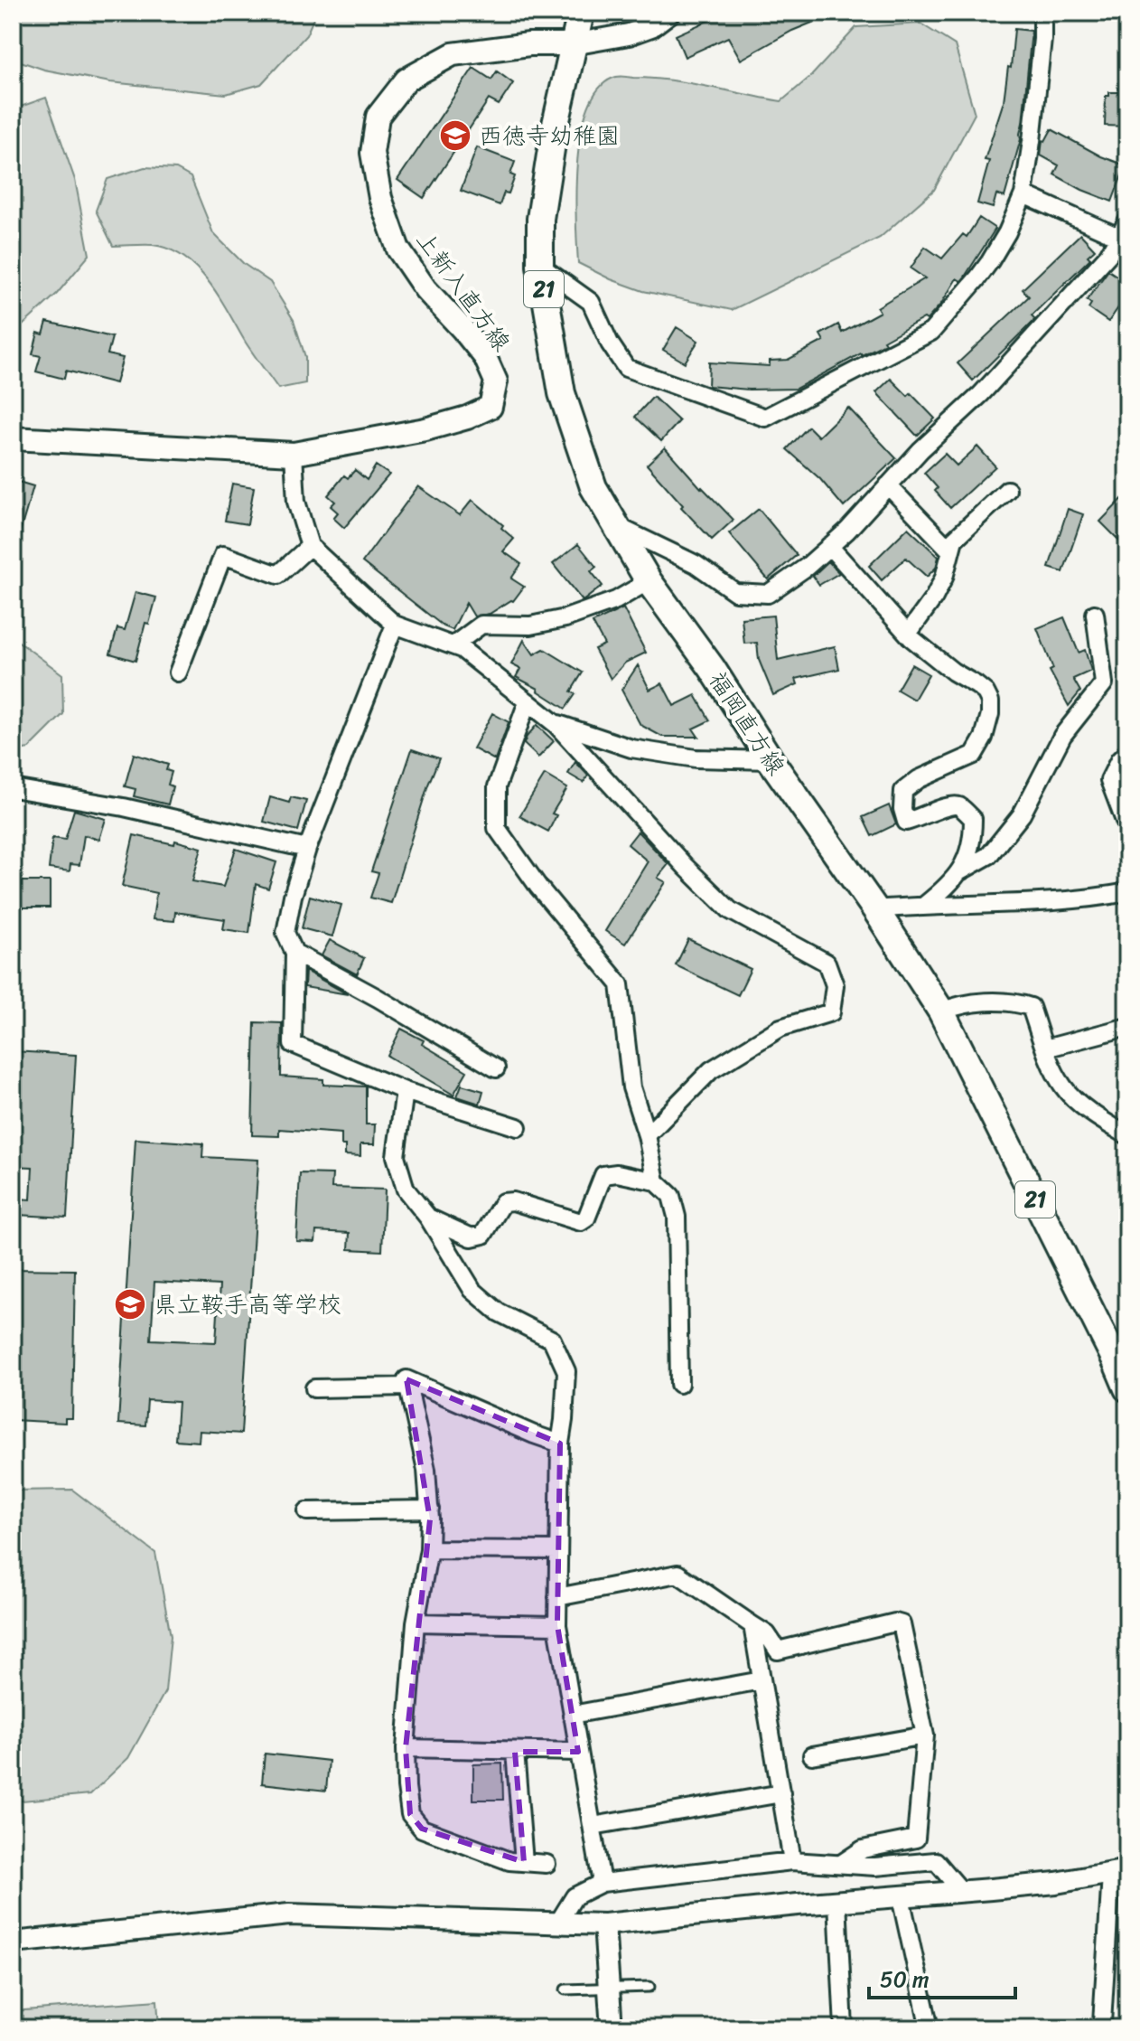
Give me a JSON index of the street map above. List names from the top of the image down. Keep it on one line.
{"streets":{"main road":["21","上新入直方線","福岡直方線"]},"crossings":[["上新入直方線","福岡直方線"]],"places":{"school or university":["西徳寺幼稚園","県立鞍手高等学校"]},"scale_bar":"50 m"}
